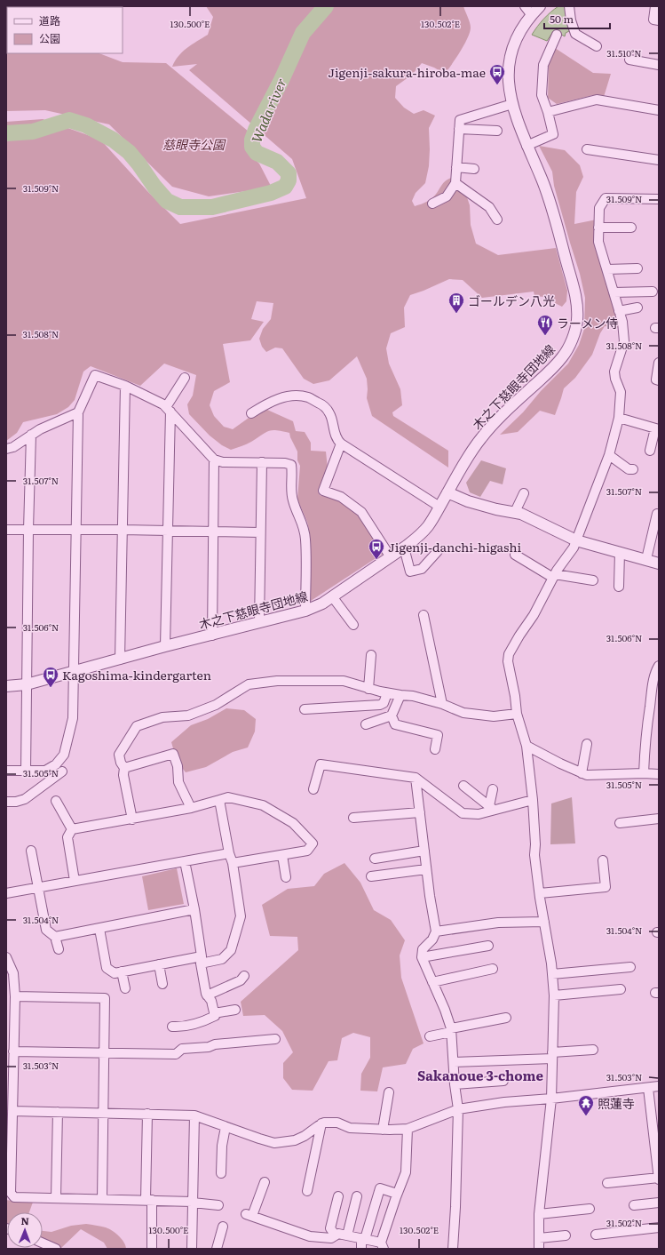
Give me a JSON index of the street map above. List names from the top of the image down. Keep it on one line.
{"streets":{"street":["木之下慈眼寺団地線"]},"districts":["Sakanoue 3-chome"],"water":["Wada river"],"parks":["慈眼寺公園"],"places":{"bus stop":["Jigenji-sakura-hiroba-mae","Jigenji-danchi-higashi","Kagoshima-kindergarten"],"building":["ゴールデン八光"],"restaurant":["ラーメン侍"],"temple":["照蓮寺"]},"legend":["道路","公園"],"scale_bar":"50 m","north":"top","coordinates":["130.500°E","130.502°E","31.510°N","31.509°N","31.508°N","31.507°N","31.506°N","31.505°N","31.504°N","31.503°N","31.502°N"]}
